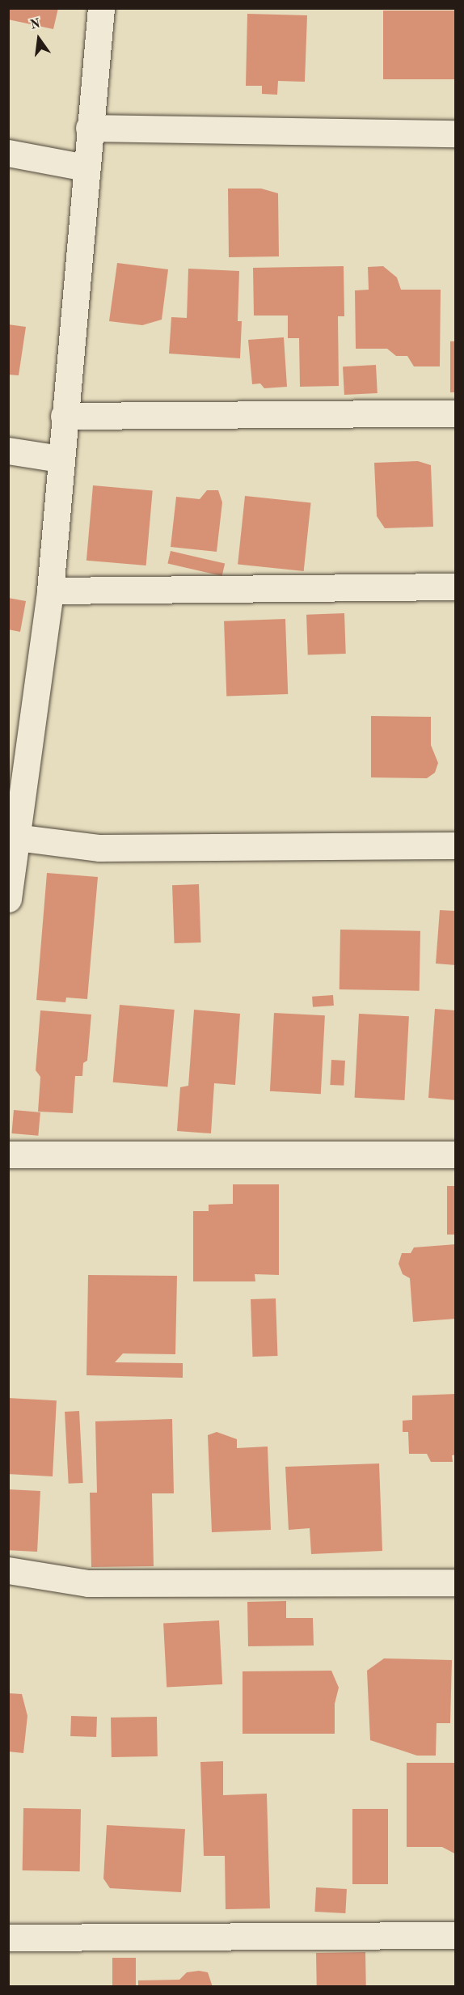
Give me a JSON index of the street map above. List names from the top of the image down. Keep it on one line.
{"north":"top"}
